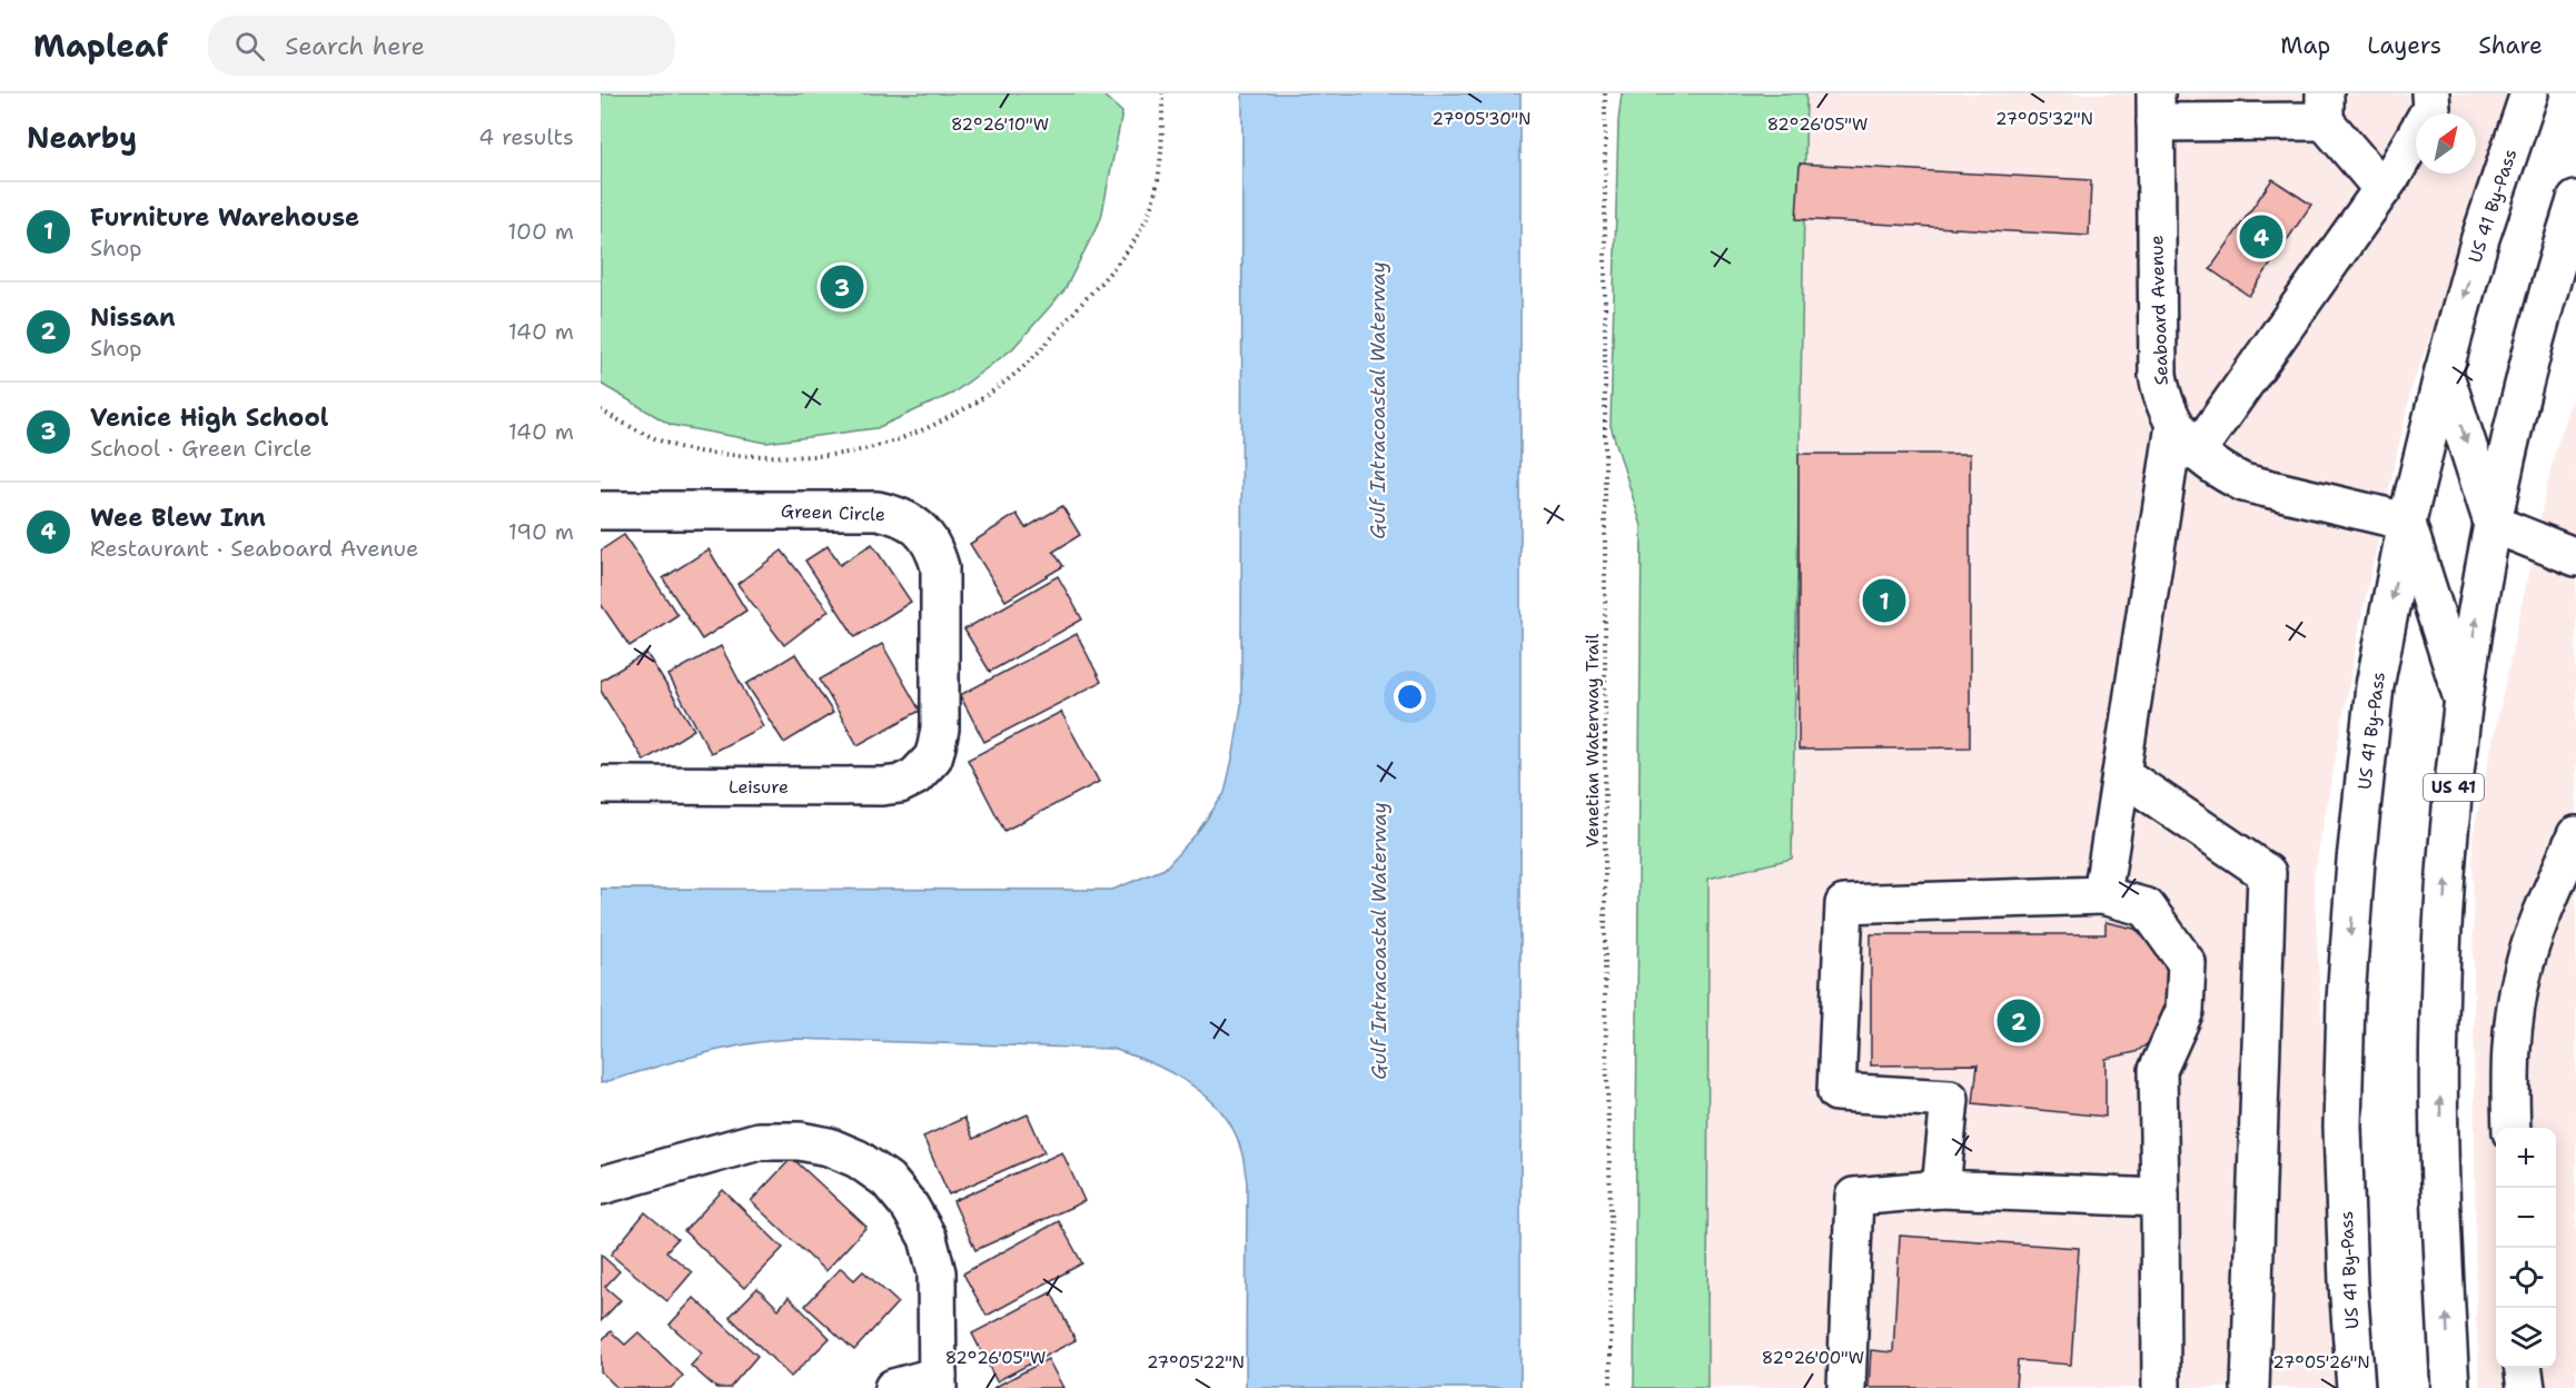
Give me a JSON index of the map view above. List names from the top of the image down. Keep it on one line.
{"streets":{"main road":["US 41 By-Pass","Seaboard Avenue","Green Circle","Leisure","US 41"],"path":["Venetian Waterway Trail"]},"crossings":[["US 41 By-Pass","Seaboard Avenue"],["Green Circle","Leisure"]],"water":["Gulf Intracoastal Waterway"],"north":"top right","page":{"header":"Mapleaf","search":"Search here","nav":["Map","Layers","Share"],"heading":["Nearby","4 results"],"list":[{"mark":"1","name":"Furniture Warehouse","note":"Shop","value":"100 m"},{"mark":"2","name":"Nissan","note":"Shop","value":"140 m"},{"mark":"3","name":"Venice High School","note":"School · Green Circle","value":"140 m"},{"mark":"4","name":"Wee Blew Inn","note":"Restaurant · Seaboard Avenue","value":"190 m"}],"pins":["4","3","1","2"],"map_buttons":["+","−"]},"coordinates":["27°05'30\"N","27°05'32\"N","82°26'10\"W","82°26'05\"W","82°26'00\"W","27°05'22\"N","27°05'26\"N"]}
